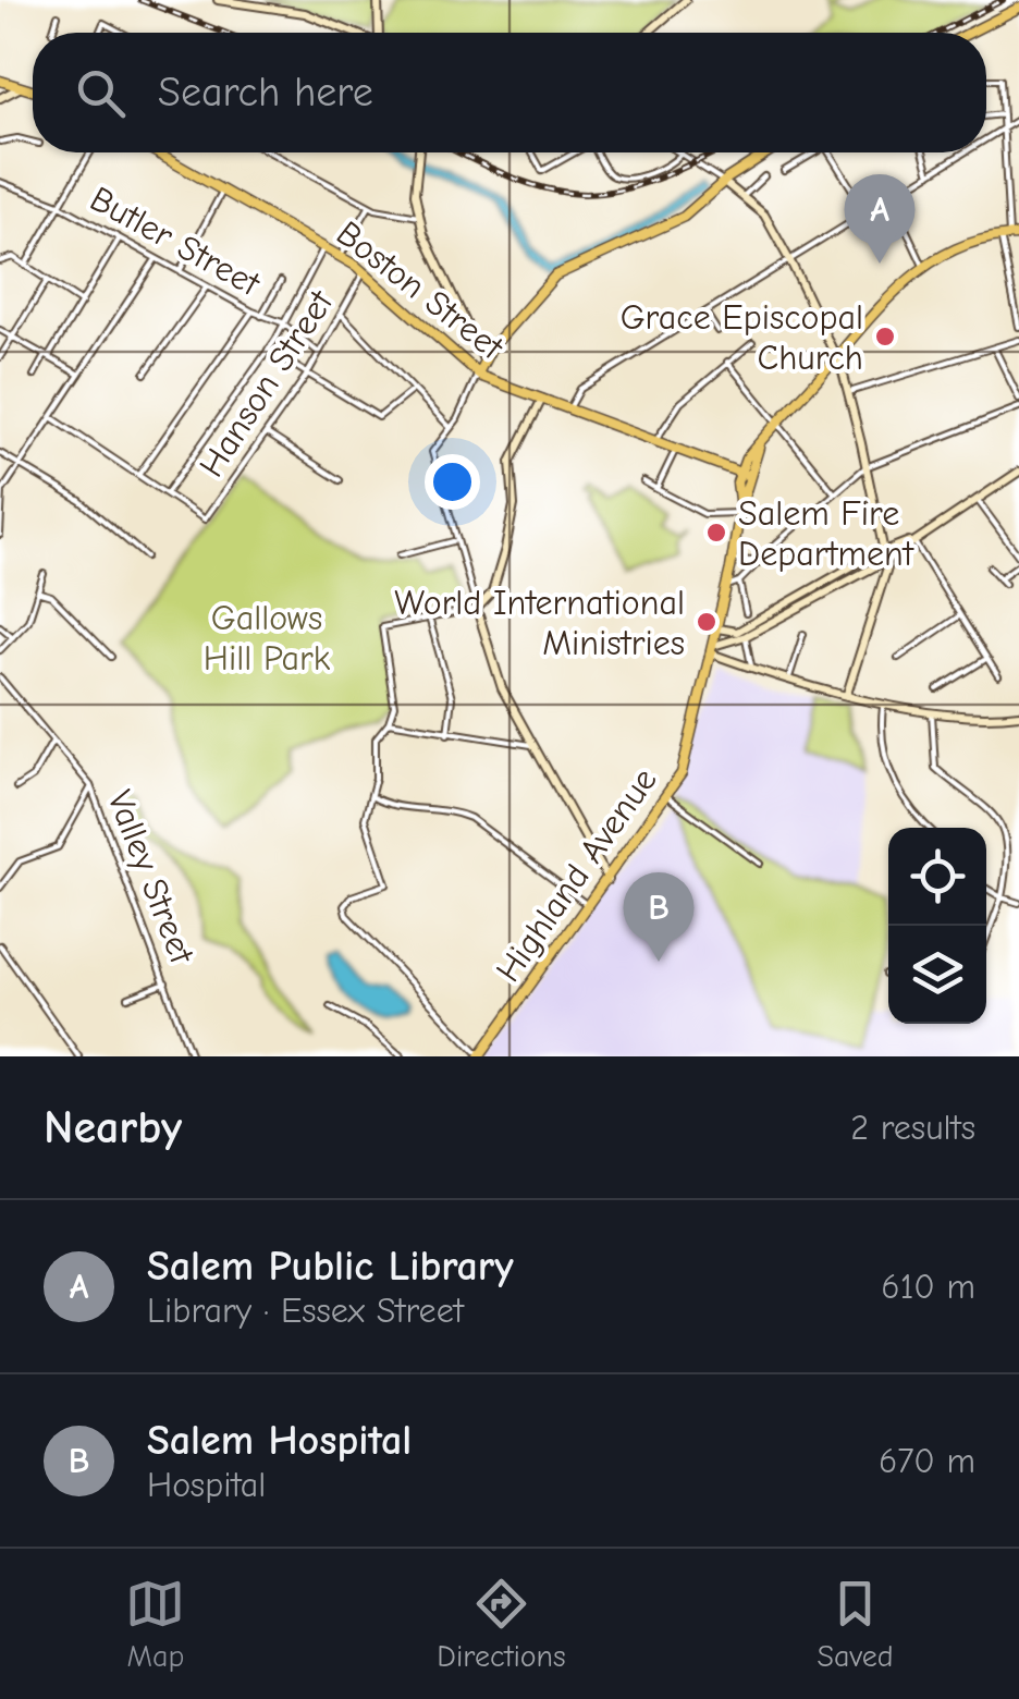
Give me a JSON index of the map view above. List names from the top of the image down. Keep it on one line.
{"streets":{"main road":["Boston Street","Highland Avenue"],"street":["Butler Street","Hanson Street","Valley Street"]},"crossings":[["Butler Street","Hanson Street"],["Boston Street","Hanson Street"],["Boston Street","Highland Avenue"]],"parks":["Gallows Hill Park"],"places":["Grace Episcopal Church","Salem Fire Department","World International Ministries"],"page":{"search":"Search here","pins":["A","B"],"heading":["Nearby","2 results"],"list":[{"mark":"A","name":"Salem Public Library","note":"Library · Essex Street","value":"610 m"},{"mark":"B","name":"Salem Hospital","note":"Hospital","value":"670 m"}],"nav":["Map","Directions","Saved"]}}
